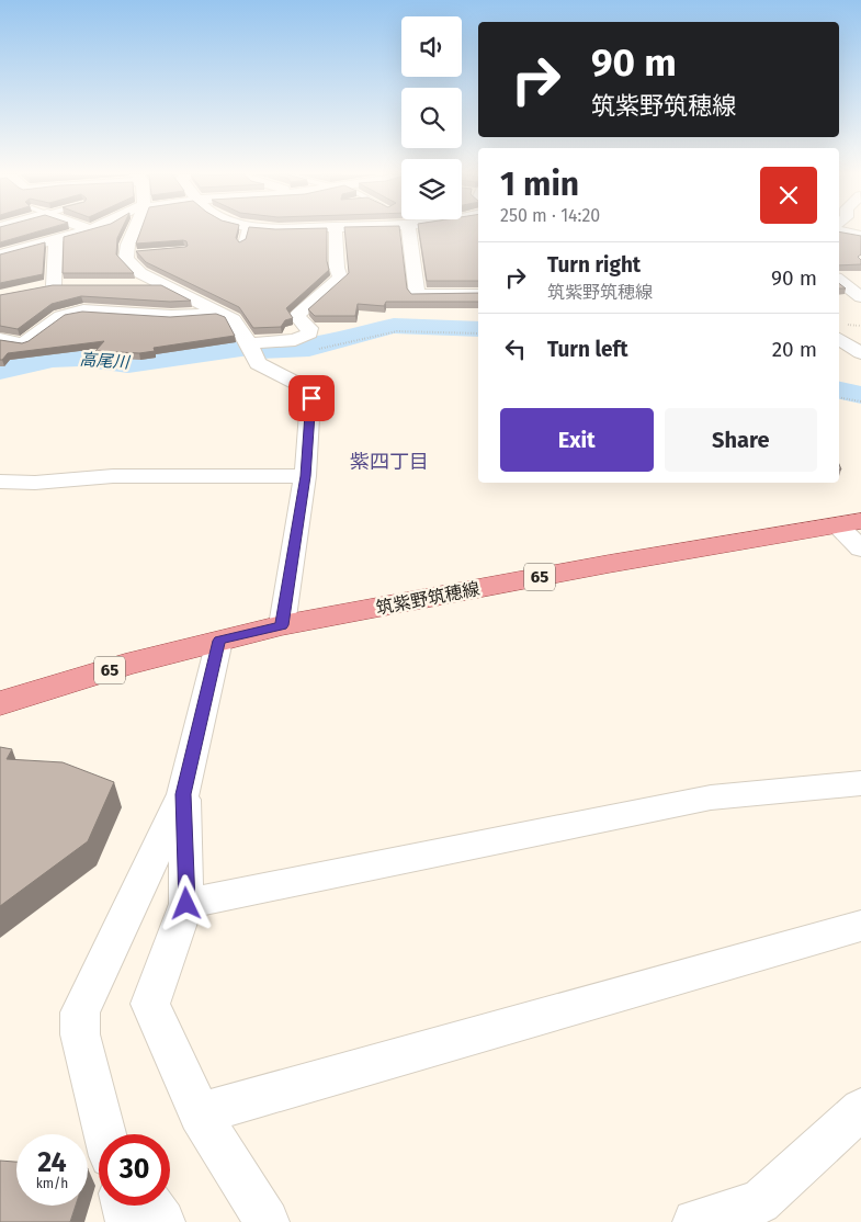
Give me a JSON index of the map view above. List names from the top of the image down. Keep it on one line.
{"streets":{"main road":["65","筑紫野筑穂線"]},"districts":["紫四丁目"],"water":["高尾川"],"page":{"turn":["90 m","筑紫野筑穂線"],"heading":["1 min","250 m · 14:20"],"list":[{"name":"Turn right","note":"筑紫野筑穂線","value":"90 m"},{"name":"Turn left","value":"20 m"}],"buttons":["Exit","Share"],"speed":"24 km/h","limit":"30"}}
